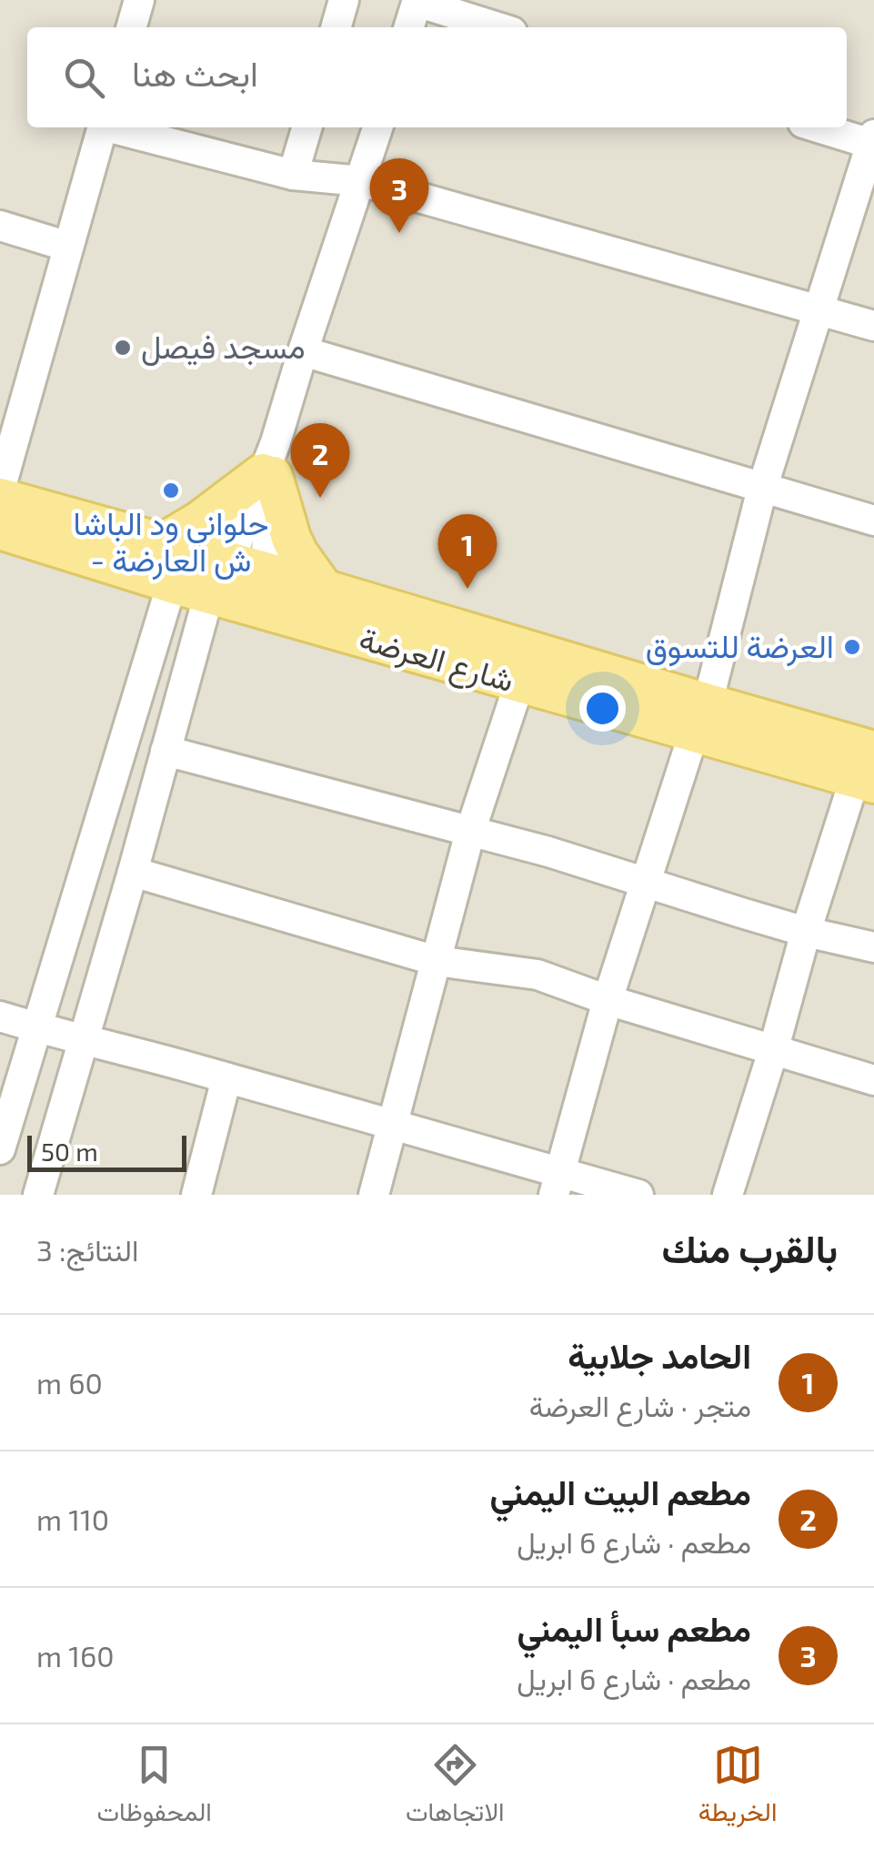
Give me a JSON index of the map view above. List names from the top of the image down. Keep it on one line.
{"streets":{"main road":["شارع العرضة"]},"places":["مسجد فيصل","حلواني ود الباشا - ش العارضة","العرضة للتسوق"],"scale_bar":"50 m","page":{"search":"ابحث هنا","pins":["3","2","1"],"scale":"50 m","heading":["بالقرب منك","النتائج: 3"],"list":[{"mark":"1","name":"الحامد جلابية","note":"متجر · شارع العرضة","value":"60 m"},{"mark":"2","name":"مطعم البيت اليمني","note":"مطعم · شارع 6 ابريل","value":"110 m"},{"mark":"3","name":"مطعم سبأ اليمني","note":"مطعم · شارع 6 ابريل","value":"160 m"}],"nav":["الخريطة","الاتجاهات","المحفوظات"]}}
